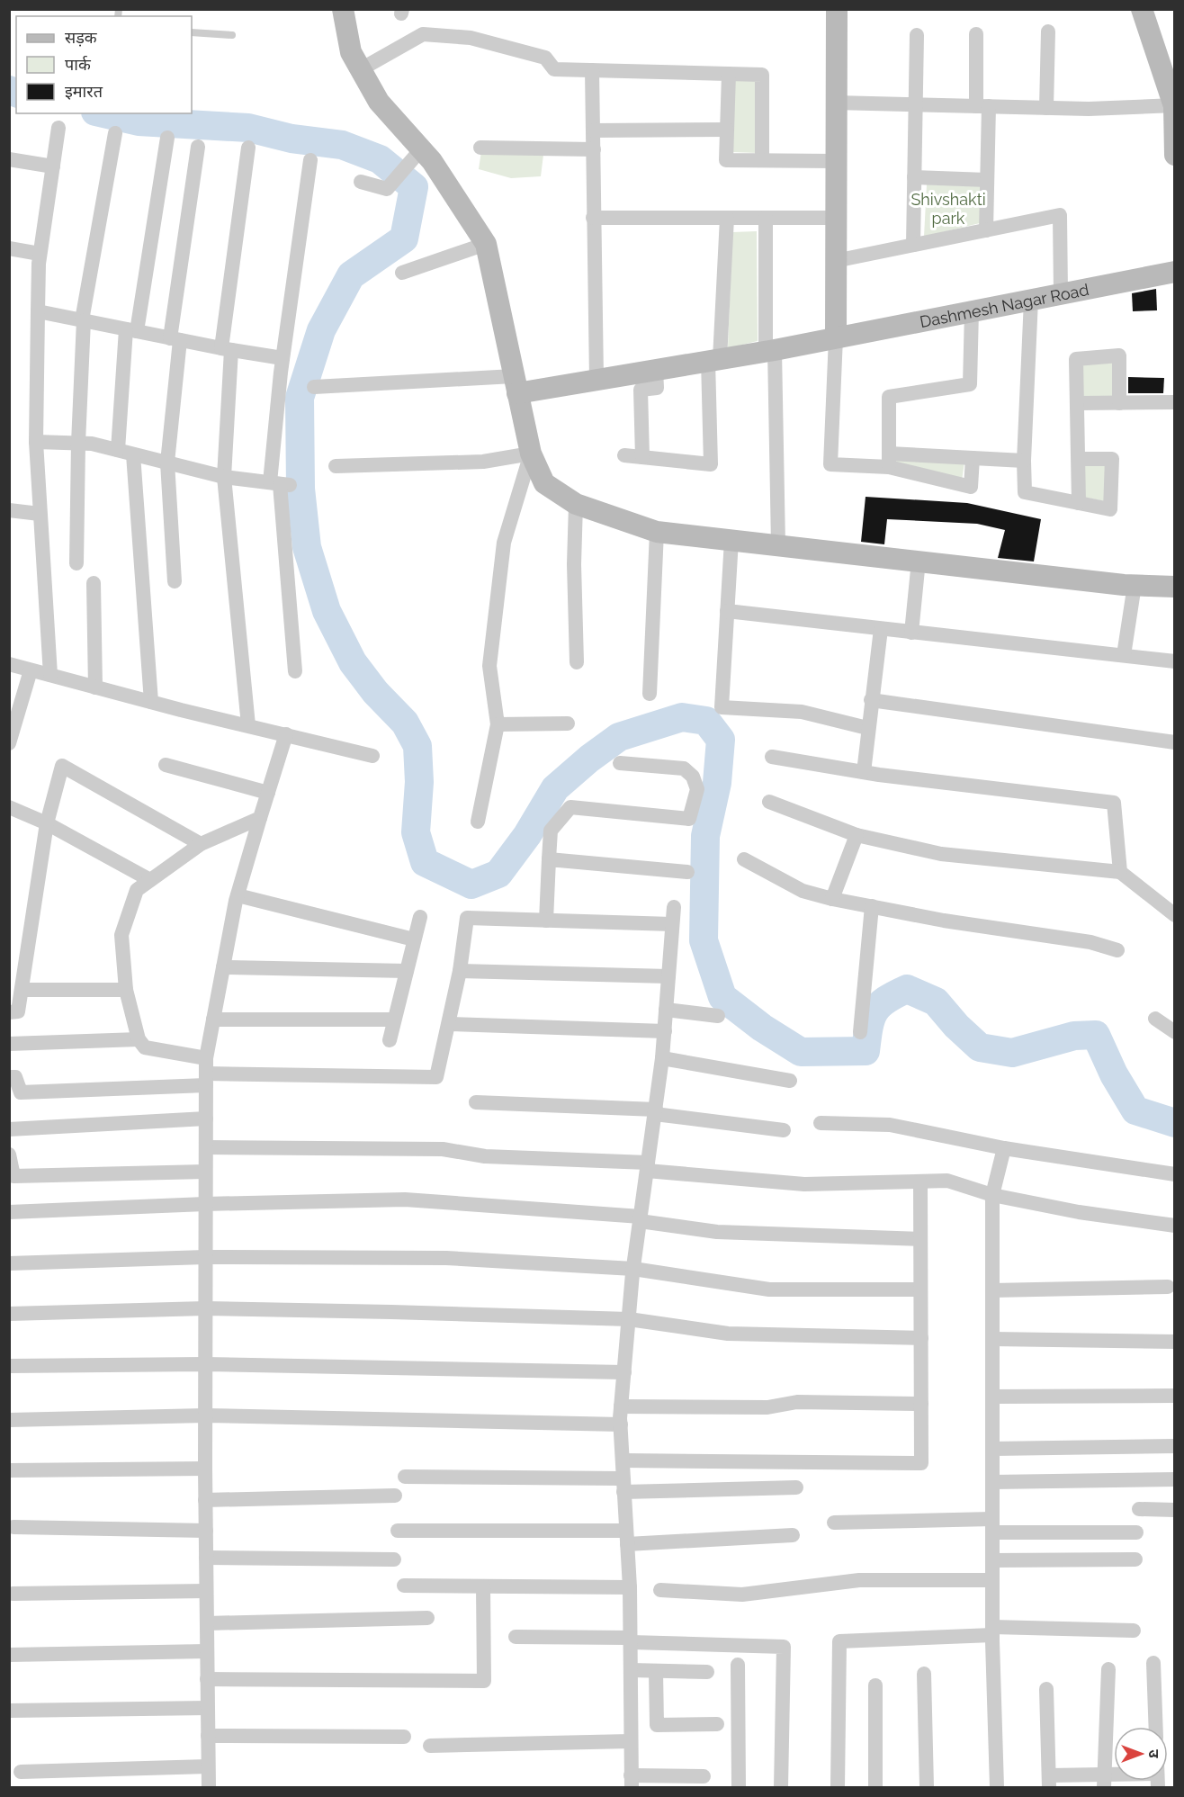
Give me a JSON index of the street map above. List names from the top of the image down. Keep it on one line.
{"streets":{"street":["Dashmesh Nagar Road"]},"parks":["Shivshakti park"],"legend":["सड़क","पार्क","इमारत"],"north":"right"}
